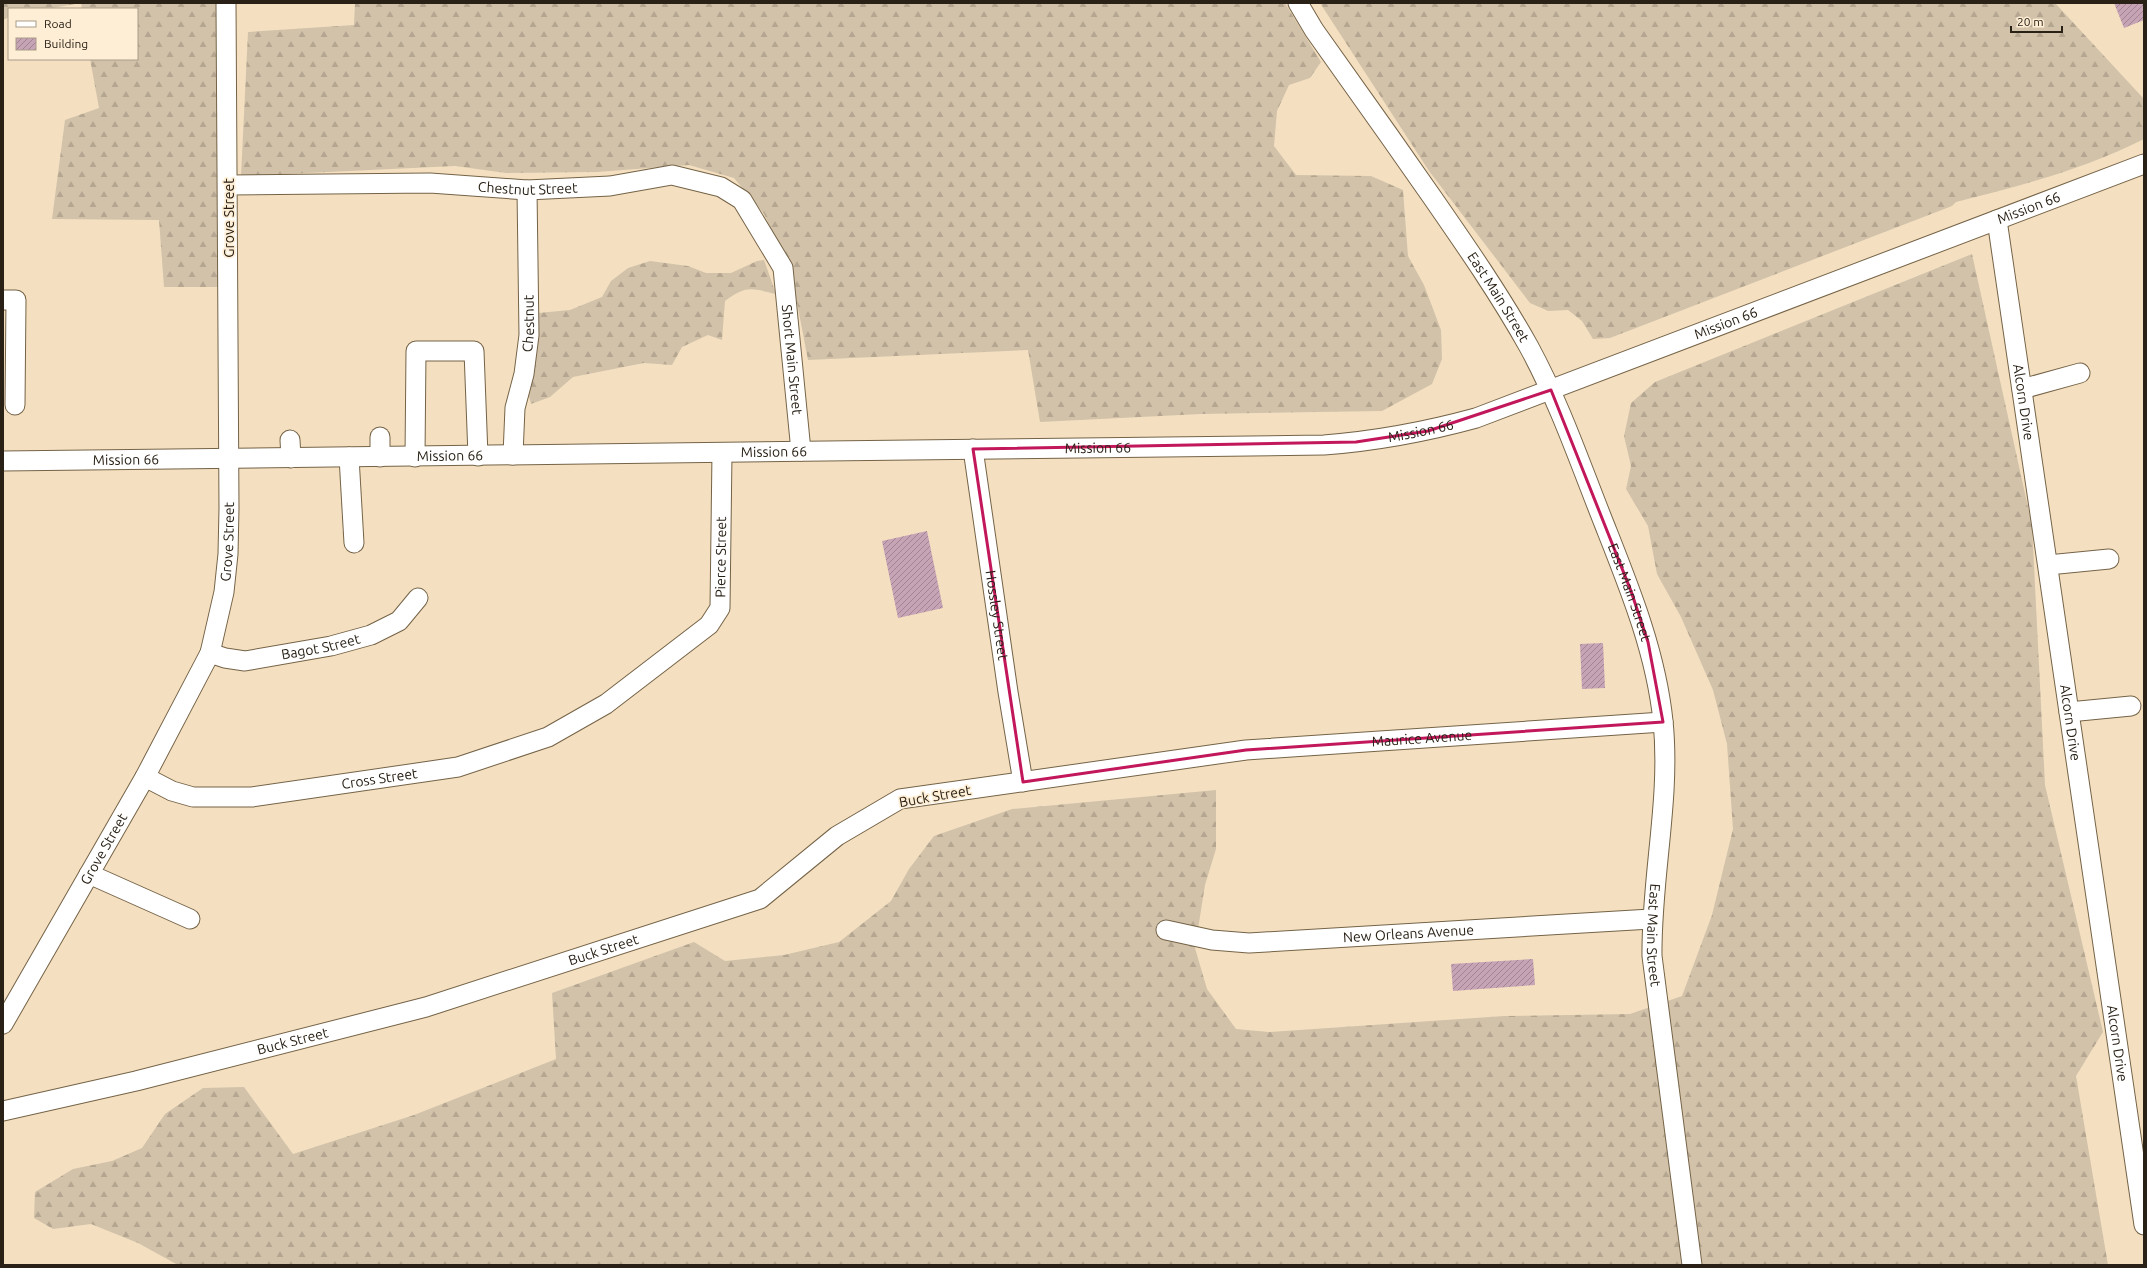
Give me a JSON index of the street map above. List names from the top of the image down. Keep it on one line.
{"streets":{"street":["Chestnut Street","Mission 66","Grove Street","East Main Street","Chestnut","Short Main Street","Alcorn Drive","Pierce Street","Hossley Street","Bagot Street","Maurice Avenue","Cross Street","Buck Street","New Orleans Avenue"]},"crossings":[["Chestnut Street","Grove Street"],["Chestnut Street","Chestnut"],["Chestnut Street","Short Main Street"],["Mission 66","Grove Street"],["Mission 66","East Main Street"],["Mission 66","Chestnut"],["Mission 66","Short Main Street"],["Mission 66","Alcorn Drive"],["Mission 66","Pierce Street"],["Mission 66","Hossley Street"],["Grove Street","Bagot Street"],["Grove Street","Cross Street"],["East Main Street","Maurice Avenue"],["East Main Street","New Orleans Avenue"],["Pierce Street","Cross Street"],["Hossley Street","Buck Street"],["Maurice Avenue","Buck Street"]],"legend":["Road","Building"],"scale_bar":"20 m"}
